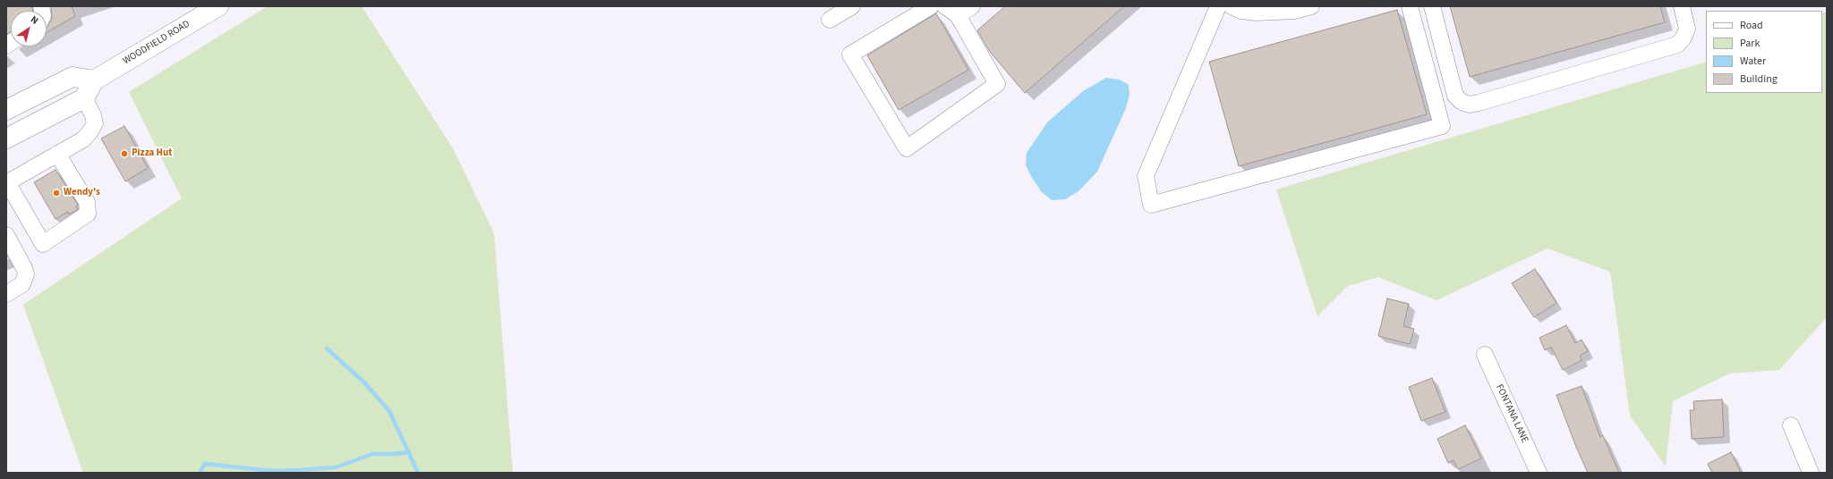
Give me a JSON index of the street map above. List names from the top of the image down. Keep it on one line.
{"streets":{"main road":["WOODFIELD ROAD"],"street":["FONTANA LANE"]},"places":["Pizza Hut","Wendy's"],"legend":["Road","Park","Water","Building"],"north":"top right"}
